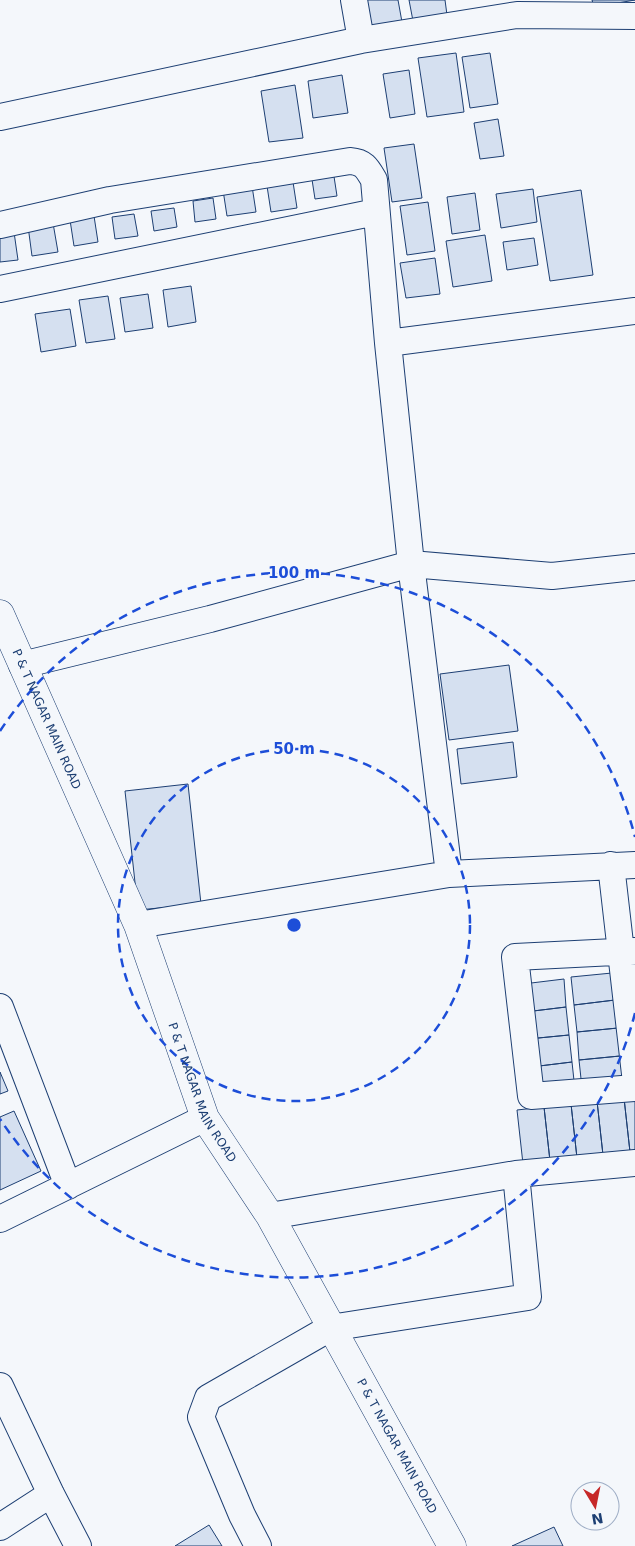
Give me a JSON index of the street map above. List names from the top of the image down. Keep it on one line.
{"streets":{"main road":["P & T NAGAR MAIN ROAD"]},"north":"bottom","rings":["100 m","50 m"]}
